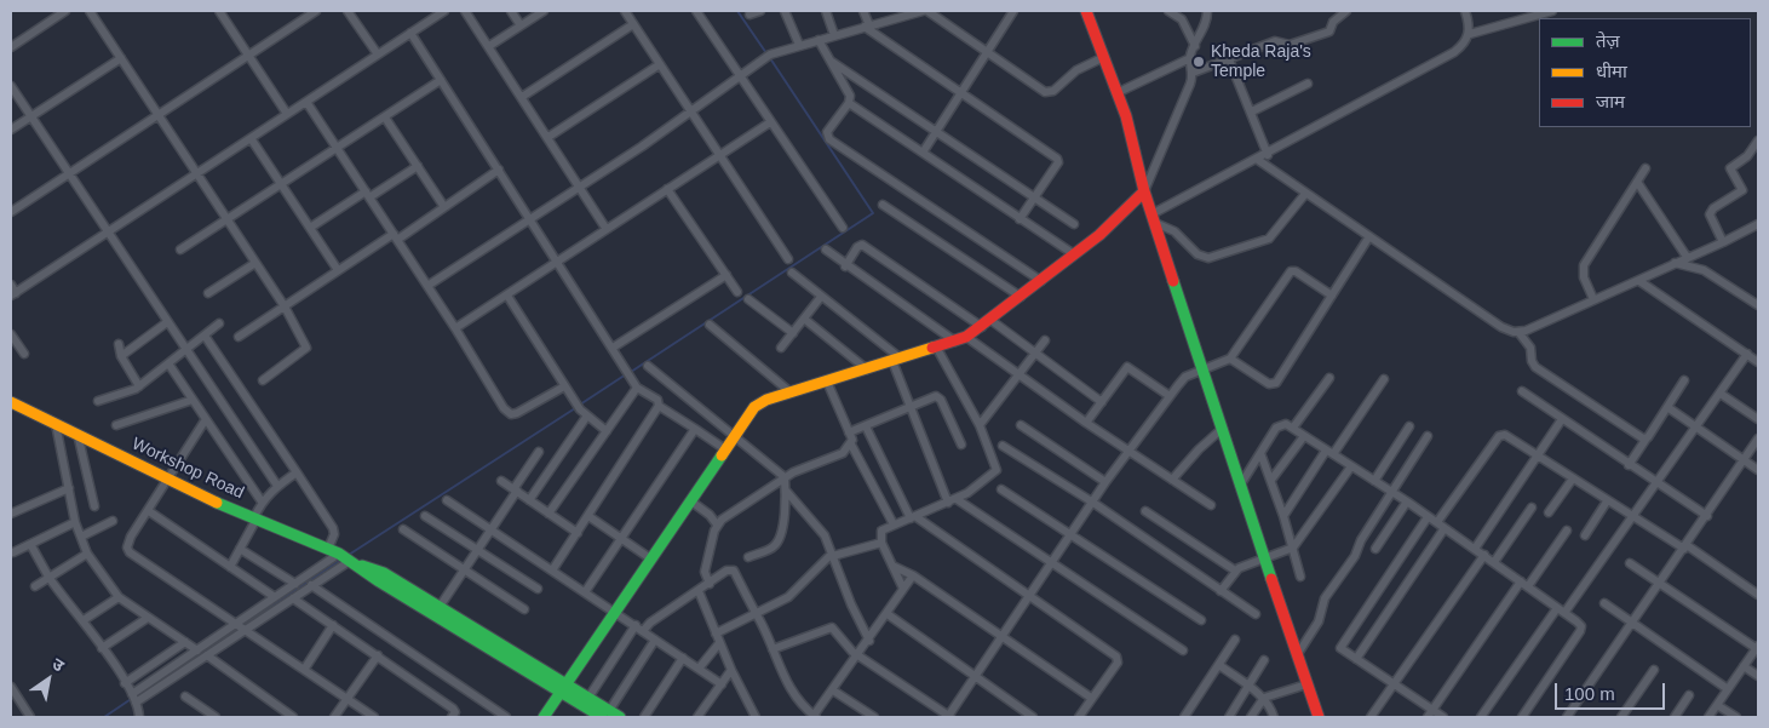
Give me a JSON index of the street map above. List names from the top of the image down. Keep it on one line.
{"streets":{"main road":["Workshop Road"]},"places":["Kheda Raja's Temple"],"legend":["तेज़","धीमा","जाम"],"scale_bar":"100 m","north":"top right"}
